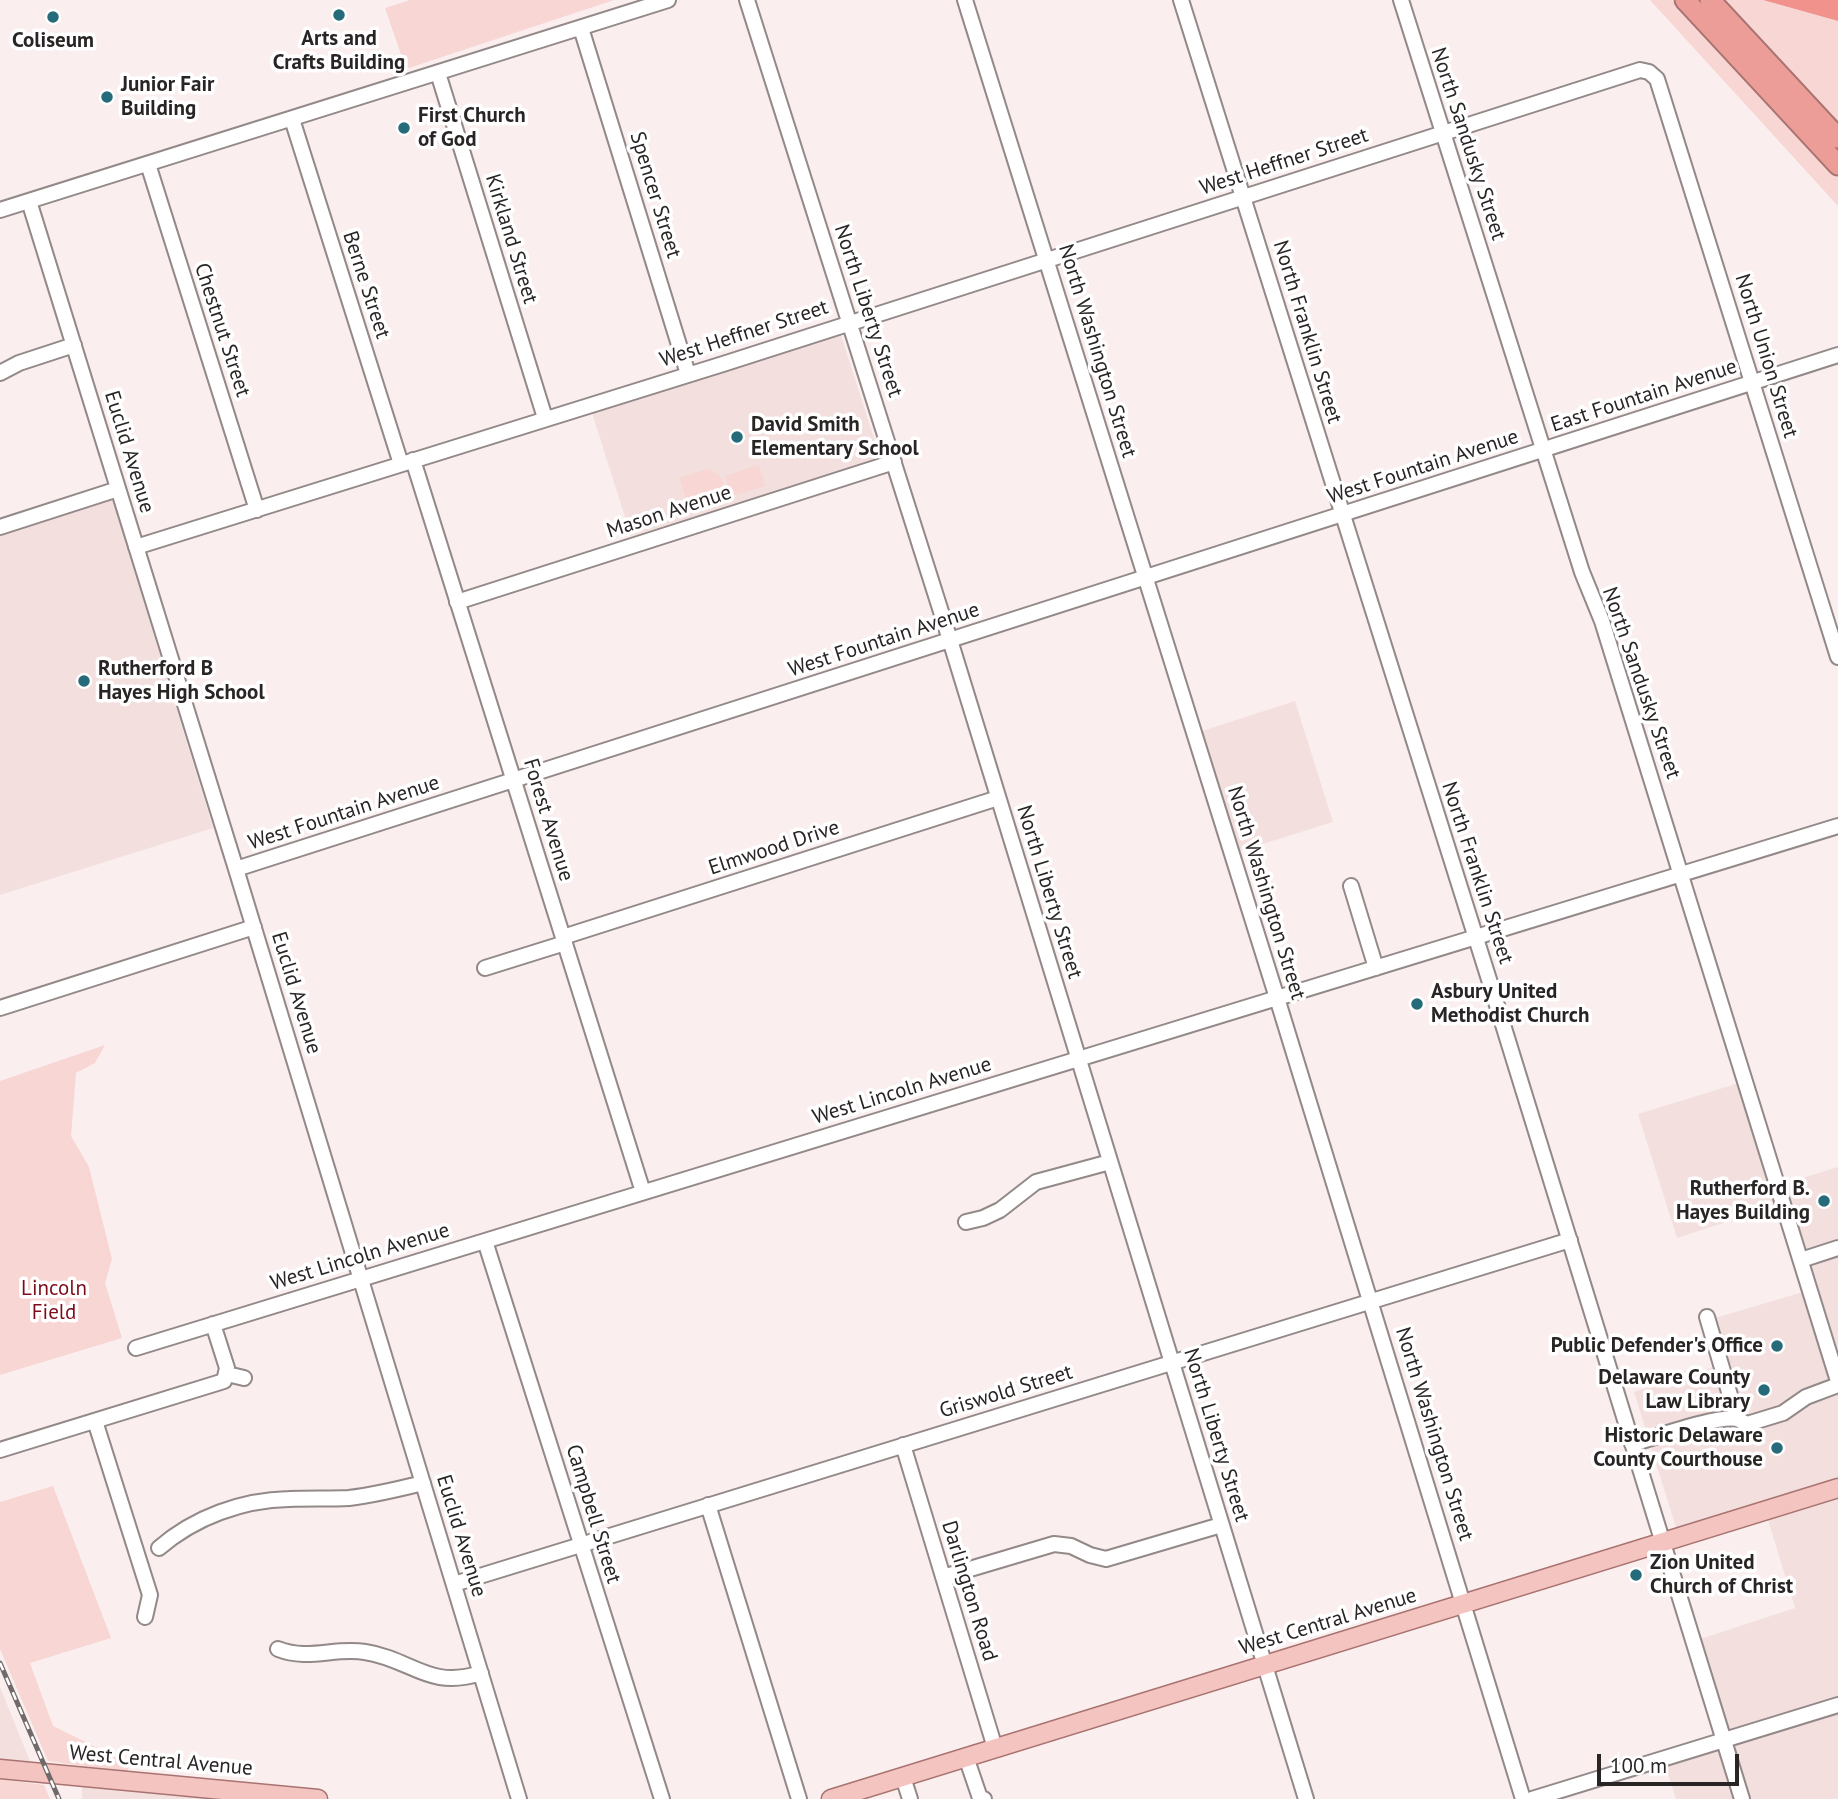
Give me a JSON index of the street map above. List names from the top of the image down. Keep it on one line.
{"streets":{"main road":["West Central Avenue"],"street":["North Sandusky Street","West Heffner Street","Spencer Street","Kirkland Street","Berne Street","North Liberty Street","Chestnut Street","North Franklin Street","North Washington Street","North Union Street","East Fountain Avenue","Euclid Avenue","West Fountain Avenue","Mason Avenue","Forest Avenue","Elmwood Drive","West Lincoln Avenue","Griswold Street","Campbell Street","Darlington Road"]},"crossings":[["North Sandusky Street","West Heffner Street"],["North Sandusky Street","East Fountain Avenue"],["North Sandusky Street","West Fountain Avenue"],["North Sandusky Street","West Lincoln Avenue"],["West Heffner Street","Spencer Street"],["West Heffner Street","Kirkland Street"],["West Heffner Street","Berne Street"],["West Heffner Street","North Liberty Street"],["West Heffner Street","Chestnut Street"],["West Heffner Street","North Franklin Street"],["West Heffner Street","North Washington Street"],["West Heffner Street","North Union Street"],["West Heffner Street","Euclid Avenue"],["West Heffner Street","Forest Avenue"],["Berne Street","Forest Avenue"],["North Liberty Street","West Fountain Avenue"],["North Liberty Street","Mason Avenue"],["North Liberty Street","Elmwood Drive"],["North Liberty Street","West Lincoln Avenue"],["North Liberty Street","Griswold Street"],["North Liberty Street","West Central Avenue"],["North Franklin Street","West Fountain Avenue"],["North Franklin Street","West Lincoln Avenue"],["North Franklin Street","Griswold Street"],["North Franklin Street","West Central Avenue"],["North Washington Street","West Fountain Avenue"],["North Washington Street","West Lincoln Avenue"],["North Washington Street","Griswold Street"],["North Washington Street","West Central Avenue"],["North Union Street","East Fountain Avenue"],["East Fountain Avenue","West Fountain Avenue"],["Euclid Avenue","West Fountain Avenue"],["Euclid Avenue","West Lincoln Avenue"],["Euclid Avenue","Griswold Street"],["West Fountain Avenue","Forest Avenue"],["Mason Avenue","Forest Avenue"],["Forest Avenue","Elmwood Drive"],["Forest Avenue","West Lincoln Avenue"],["West Lincoln Avenue","Campbell Street"],["Griswold Street","Campbell Street"],["Griswold Street","Darlington Road"],["Darlington Road","West Central Avenue"]],"parks":["Lincoln Field"],"places":["Arts and Crafts Building","Coliseum","Junior Fair Building","First Church of God","David Smith Elementary School","Rutherford B Hayes High School","Asbury United Methodist Church","Rutherford B. Hayes Building","Public Defender's Office","Delaware County Law Library","Historic Delaware County Courthouse","Zion United Church of Christ"],"scale_bar":"100 m"}
